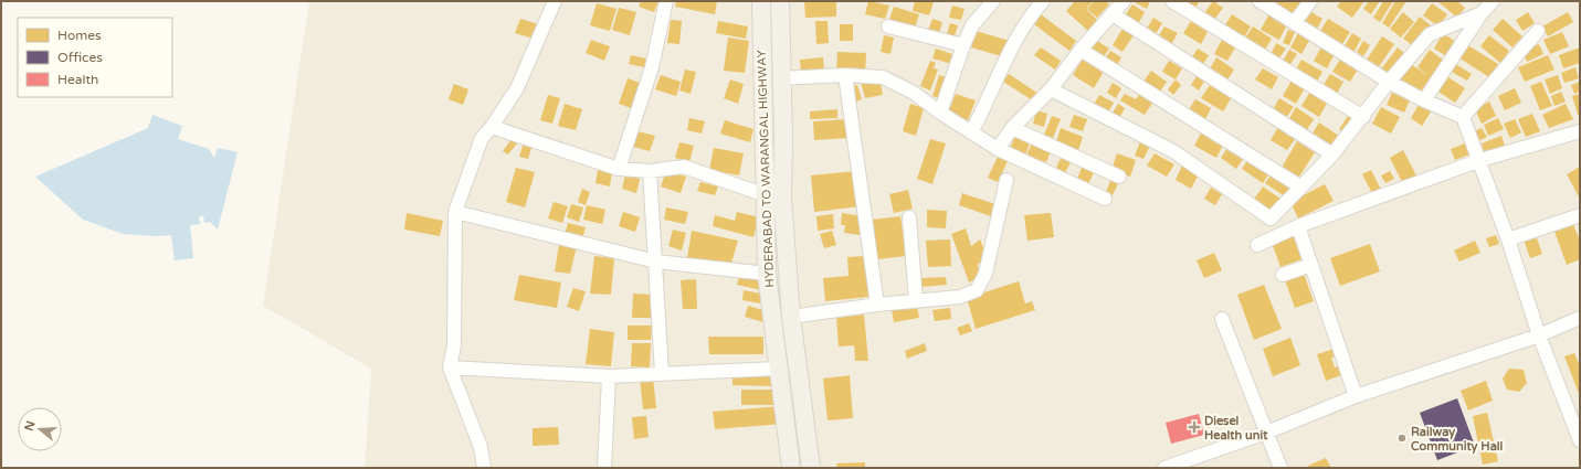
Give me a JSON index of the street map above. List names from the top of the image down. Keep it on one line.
{"streets":{"main road":["HYDERABAD TO WARANGAL HIGHWAY"]},"places":{"health":["Diesel Health unit"],"other":["Railway Community Hall"]},"legend":["Homes","Offices","Health"],"north":"left"}
